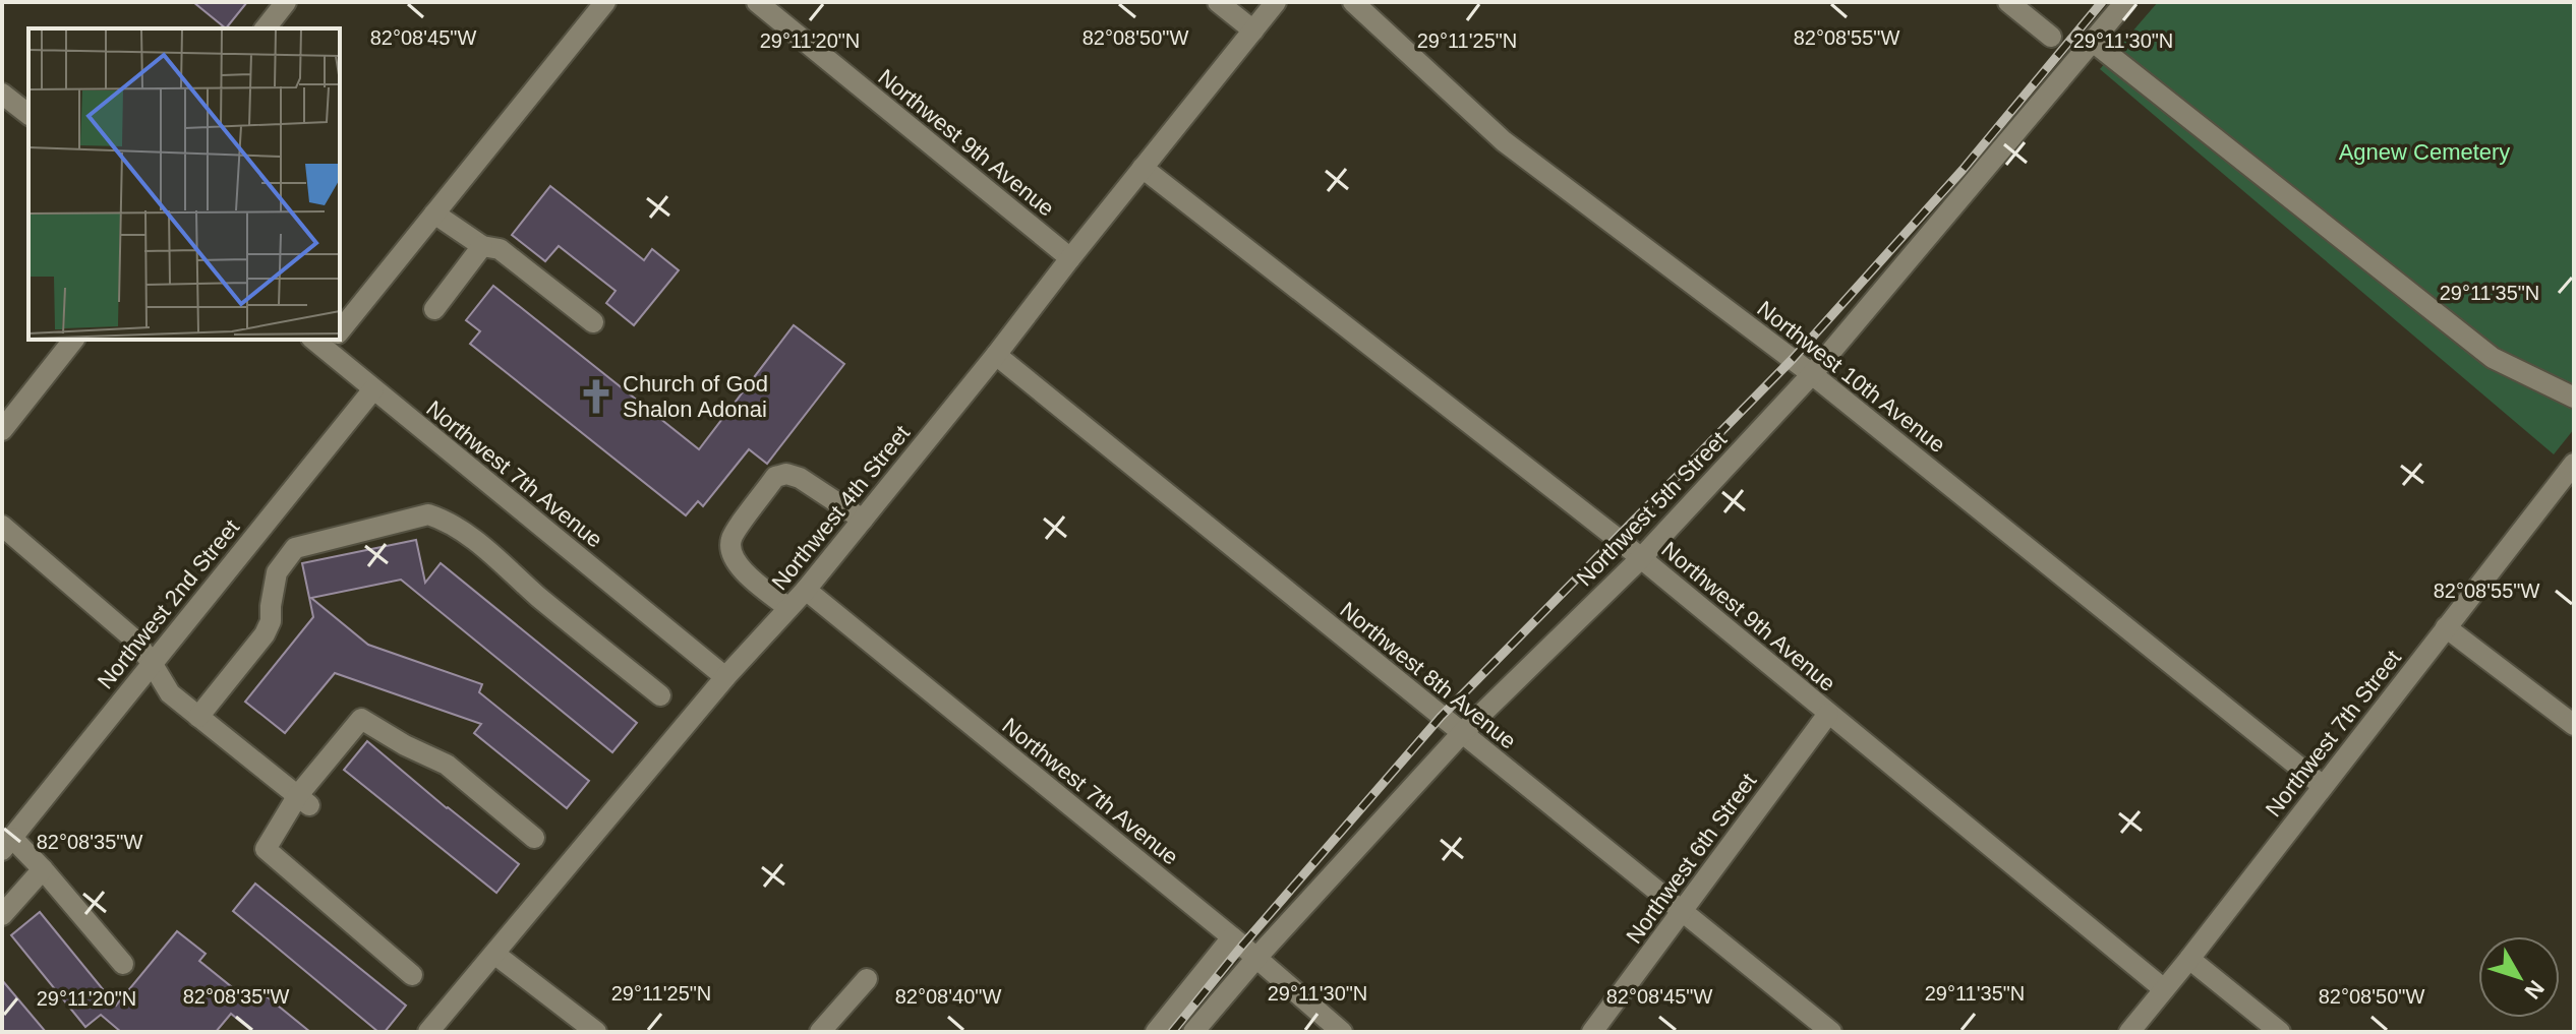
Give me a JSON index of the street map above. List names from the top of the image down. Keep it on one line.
{"streets":{"street":["Northwest 9th Avenue","Northwest 10th Avenue","Northwest 7th Avenue","Northwest 4th Street","Northwest 5th Street","Northwest 2nd Street","Northwest 8th Avenue","Northwest 7th Street","Northwest 6th Street"]},"crossings":[["Northwest 9th Avenue","Northwest 4th Street"],["Northwest 9th Avenue","Northwest 5th Street"],["Northwest 9th Avenue","Northwest 7th Street"],["Northwest 9th Avenue","Northwest 6th Street"],["Northwest 10th Avenue","Northwest 5th Street"],["Northwest 10th Avenue","Northwest 7th Street"],["Northwest 7th Avenue","Northwest 4th Street"],["Northwest 7th Avenue","Northwest 5th Street"],["Northwest 7th Avenue","Northwest 2nd Street"],["Northwest 4th Street","Northwest 8th Avenue"],["Northwest 5th Street","Northwest 8th Avenue"],["Northwest 8th Avenue","Northwest 6th Street"]],"parks":["Agnew Cemetery"],"places":{"church":["Church of God Shalon Adonai"]},"north":"bottom right","coordinates":["82°08'45\"W","82°08'50\"W","82°08'55\"W","29°11'25\"N","29°11'20\"N","29°11'30\"N","29°11'35\"N","82°08'35\"W","82°08'40\"W"]}
